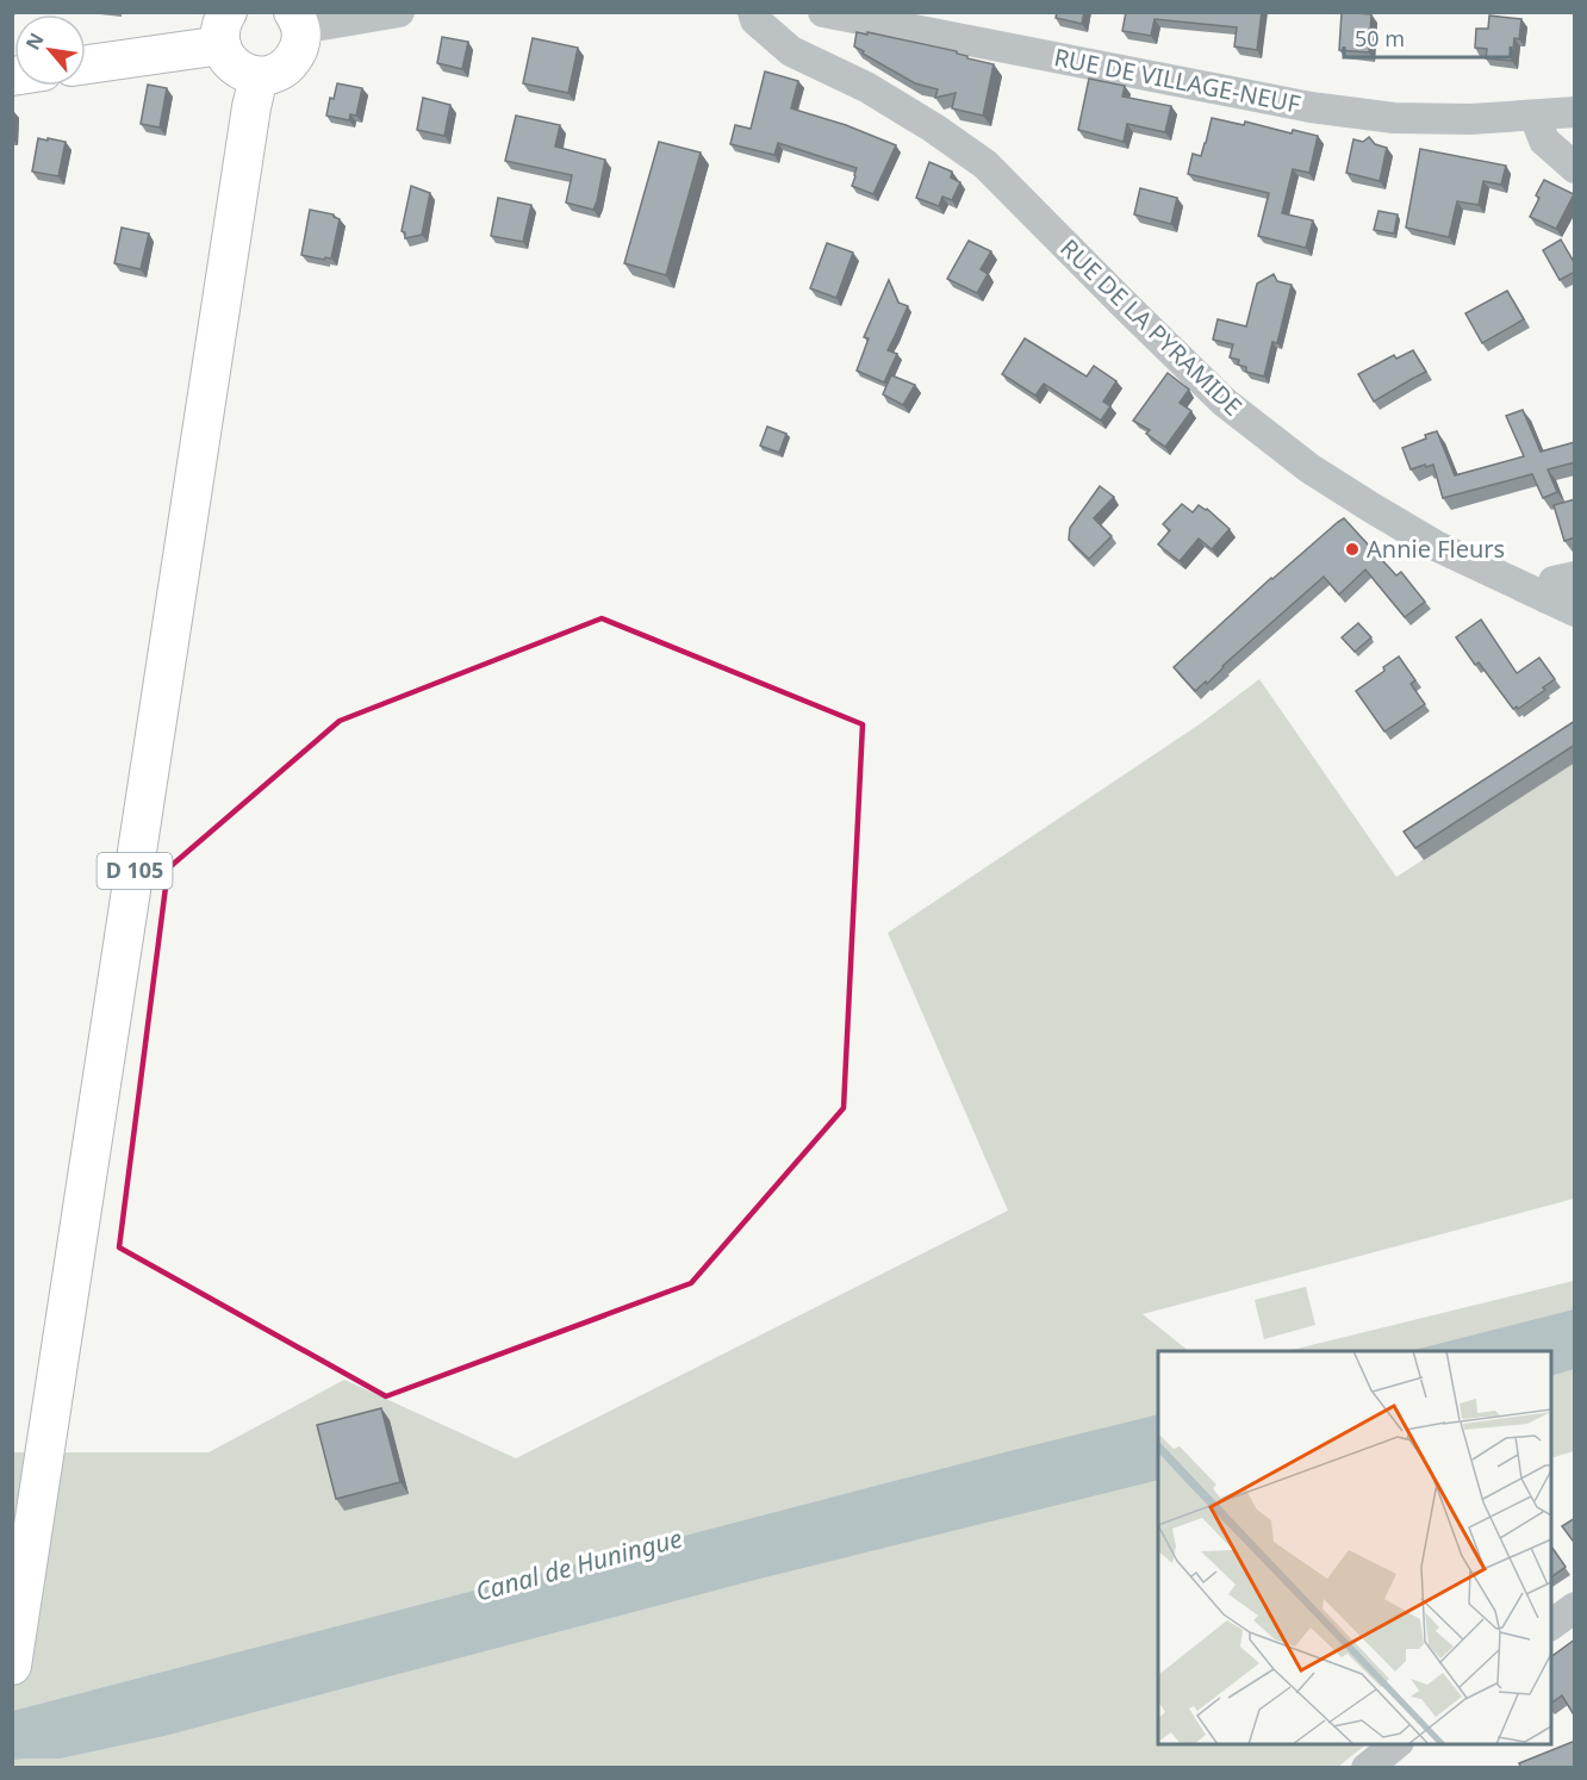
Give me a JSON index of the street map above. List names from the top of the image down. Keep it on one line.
{"streets":{"main road":["D 105"],"street":["RUE DE VILLAGE-NEUF","RUE DE LA PYRAMIDE"]},"water":["Canal de Huningue"],"places":["Annie Fleurs"],"scale_bar":"50 m","north":"top left"}
